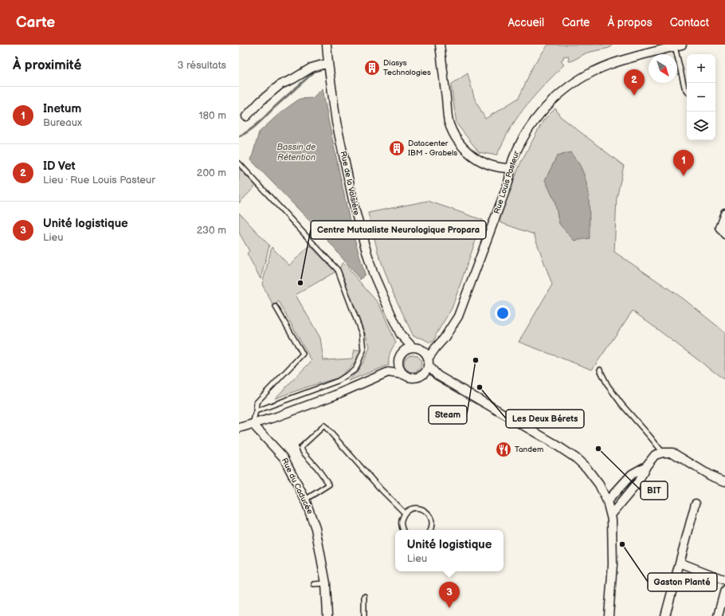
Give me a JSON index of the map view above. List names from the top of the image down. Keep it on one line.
{"streets":{"street":["Rue Louis Pasteur","Rue de la Valsière","Rue du Caducée"]},"crossings":[["Rue Louis Pasteur","Rue de la Valsière"]],"water":["Bassin de Rétention"],"places":{"building":["Diasys Technologies","Datacenter IBM - Grabels"],"other":["Centre Mutualiste Neurologique Propara","Steam","Les Deux Bérets","BIT","Gaston Planté"],"restaurant":["Tandem"]},"north":"bottom right","page":{"header":"Carte","nav":["Accueil","Carte","À propos","Contact"],"heading":["À proximité","3 résultats"],"map_buttons":["+","−"],"pins":["2","1","3"],"list":[{"mark":"1","name":"Inetum","note":"Bureaux","value":"180 m"},{"mark":"2","name":"ID Vet","note":"Lieu · Rue Louis Pasteur","value":"200 m"},{"mark":"3","name":"Unité logistique","note":"Lieu","value":"230 m"}],"popup":["Unité logistique","Lieu"]}}
